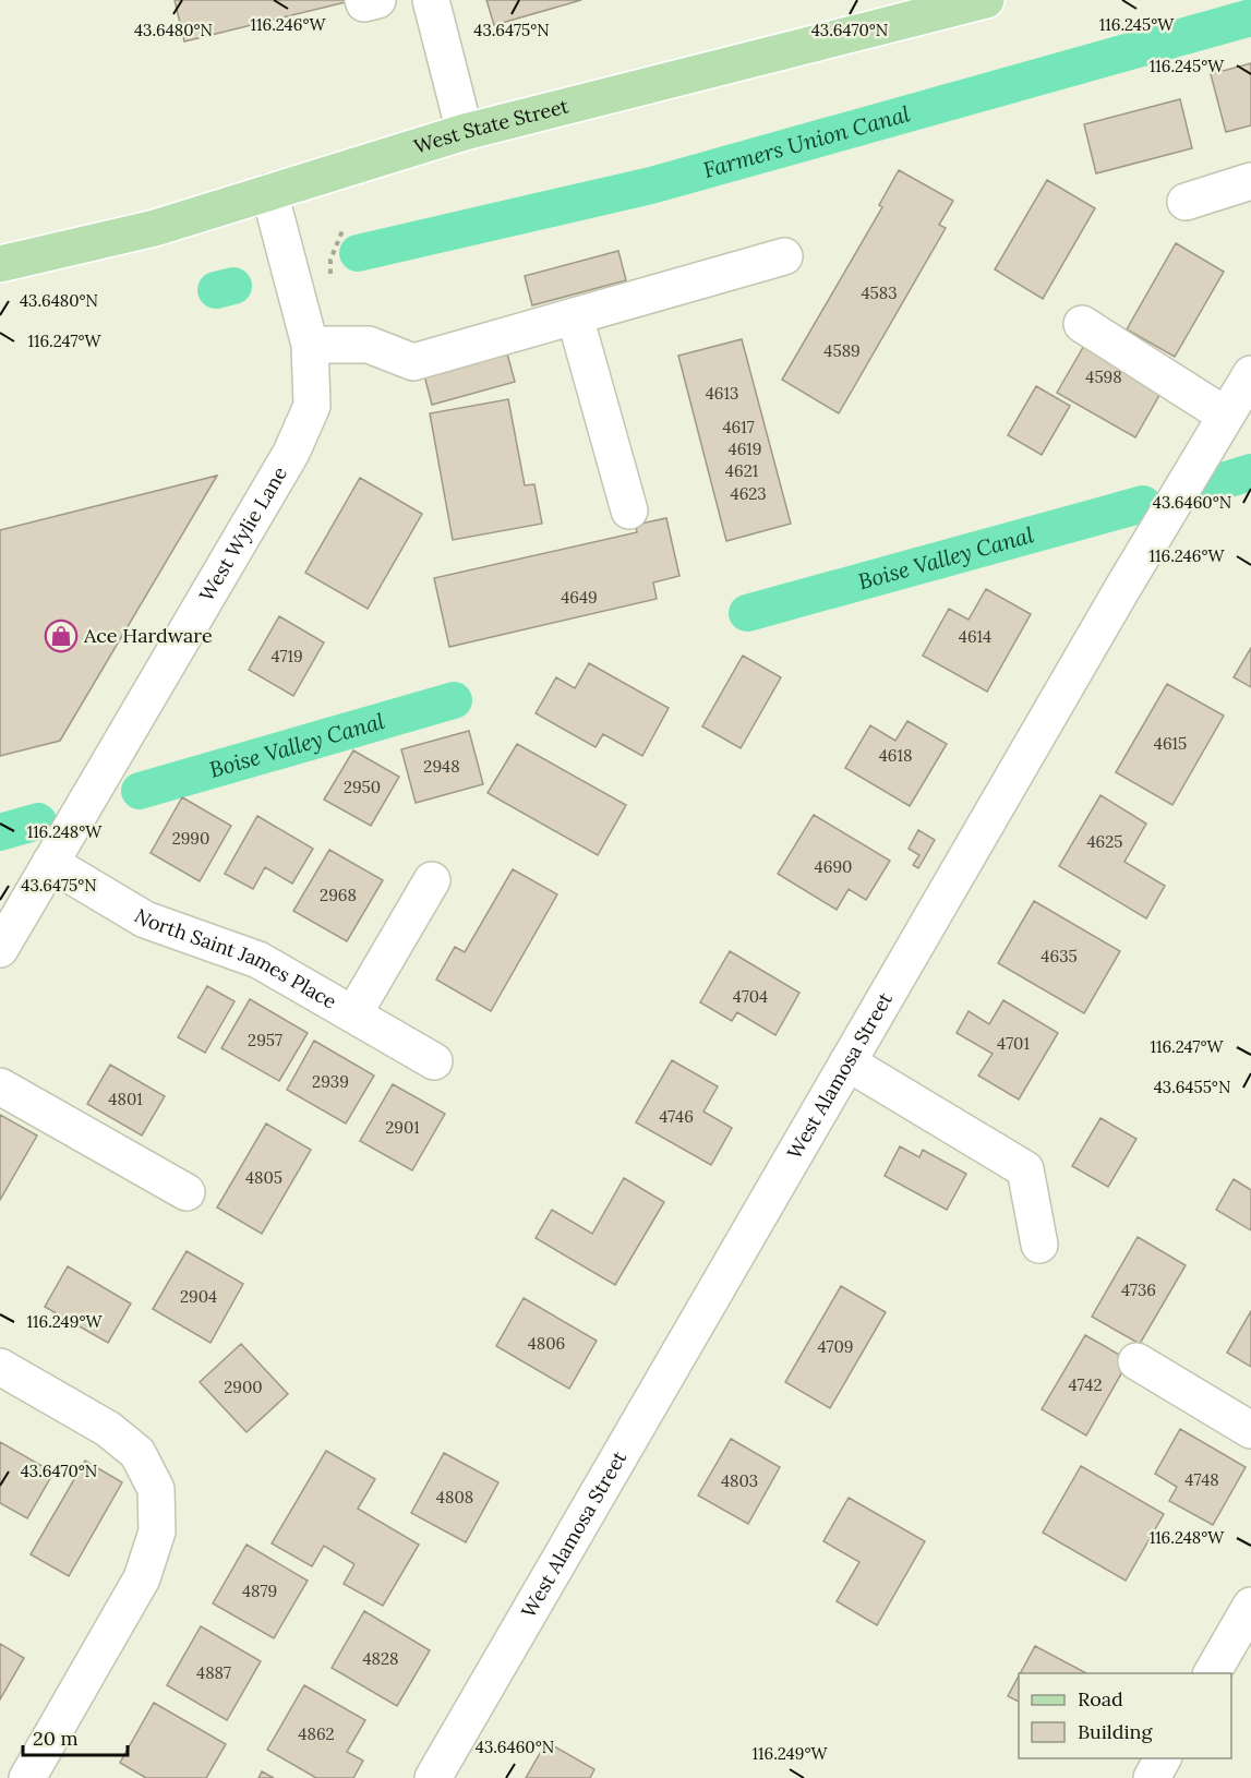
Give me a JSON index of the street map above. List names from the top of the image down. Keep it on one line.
{"streets":{"main road":["West State Street"],"street":["West Wylie Lane","North Saint James Place","West Alamosa Street"]},"crossings":[["West State Street","West Wylie Lane"],["West Wylie Lane","North Saint James Place"]],"water":["Farmers Union Canal","Boise Valley Canal"],"places":{"shop":["Ace Hardware"]},"house_numbers":["4583","4589","4598","4613","4617","4619","4621","4623","4649","4614","4719","4615","4618","2948","2950","2990","4625","4690","2968","4635","4704","2957","4701","2939","4801","4746","2901","4805","4736","2904","4806","4709","4742","2900","4748","4803","4808","4879","4828","4887","4862"],"legend":["Road","Building"],"scale_bar":"20 m","coordinates":["116.246°W","116.245°W","43.6480°N","43.6475°N","43.6470°N","116.247°W","43.6460°N","116.248°W","43.6455°N","116.249°W"]}
